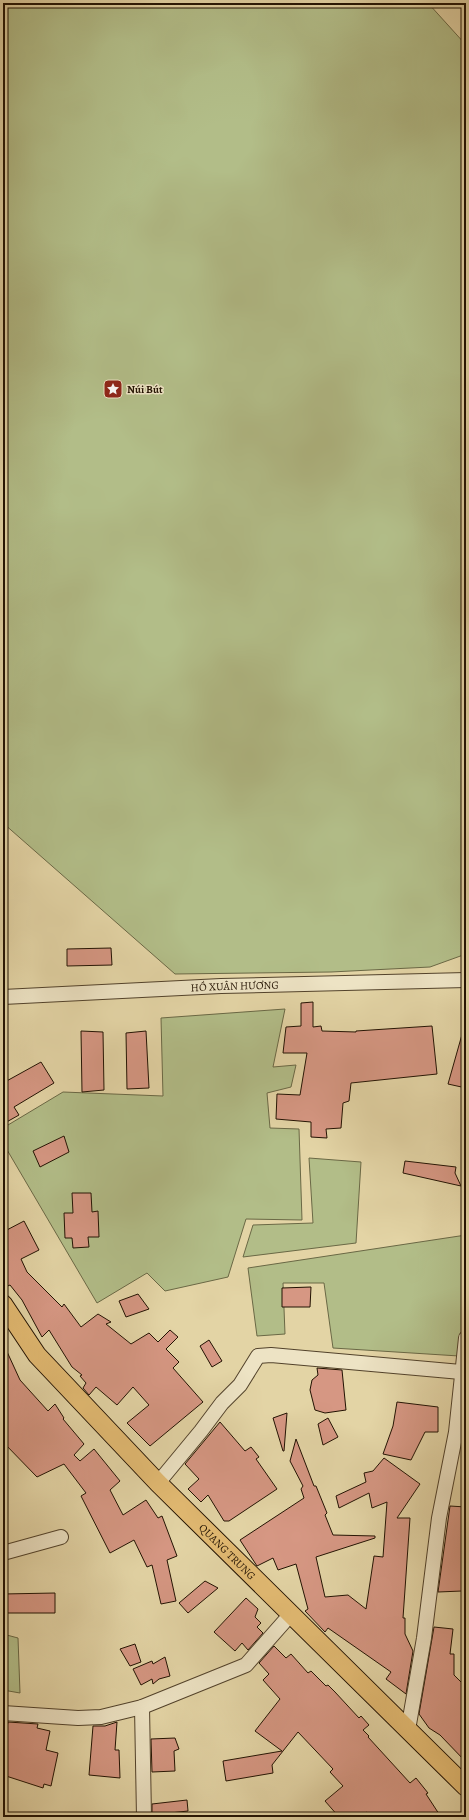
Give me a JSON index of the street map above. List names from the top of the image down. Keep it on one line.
{"streets":{"main road":["QUANG TRUNG"],"street":["HỒ XUÂN HƯƠNG"]},"places":{"place":["Núi Bút"]}}
